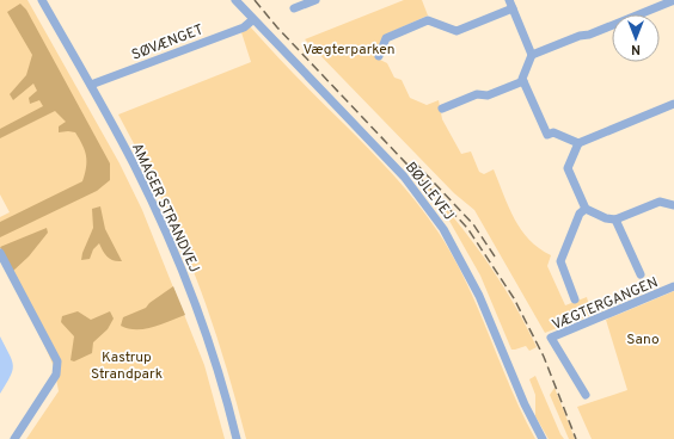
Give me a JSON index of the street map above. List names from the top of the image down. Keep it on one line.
{"streets":{"street":["SØVÆNGET","BØJLEVEJ","AMAGER STRANDVEJ","VÆGTERGANGEN"]},"crossings":[["SØVÆNGET","BØJLEVEJ"],["SØVÆNGET","AMAGER STRANDVEJ"]],"parks":["Vægterparken","Sano","Kastrup Strandpark"],"north":"bottom"}
